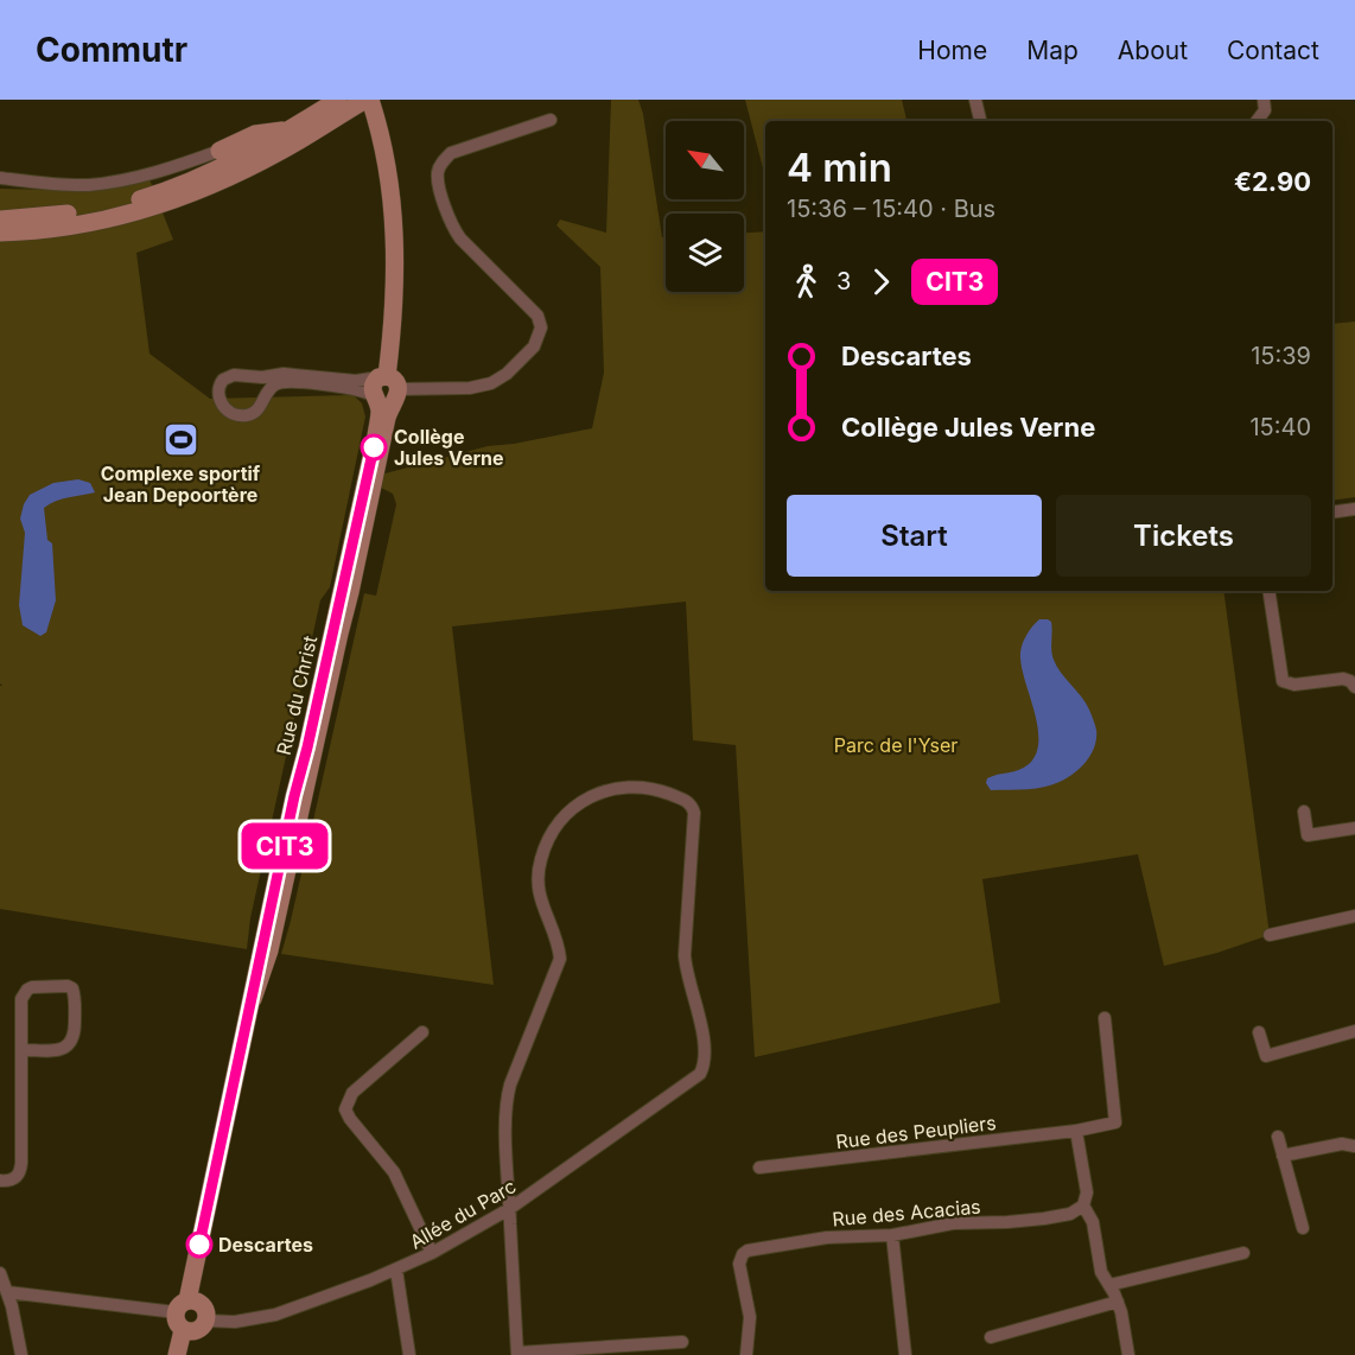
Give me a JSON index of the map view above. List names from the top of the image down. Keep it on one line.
{"streets":{"street":["Rue du Christ","Rue des Peupliers","Rue des Acacias","Allée du Parc"]},"crossings":[["Rue du Christ","Allée du Parc"]],"parks":["Parc de l'Yser"],"places":{"sports":["Complexe sportif Jean Depoortère"],"other":["Collège Jules Verne","Descartes"]},"lines":["bus line CIT3"],"north":"top left","page":{"header":"Commutr","nav":["Home","Map","About","Contact"],"on_map":"CIT3","heading":["4 min","15:36 – 15:40 · Bus","€2.90"],"legs":["3","CIT3"],"list":[{"name":"Descartes","value":"15:39"},{"name":"Collège Jules Verne","value":"15:40"}],"buttons":["Start","Tickets"]}}
